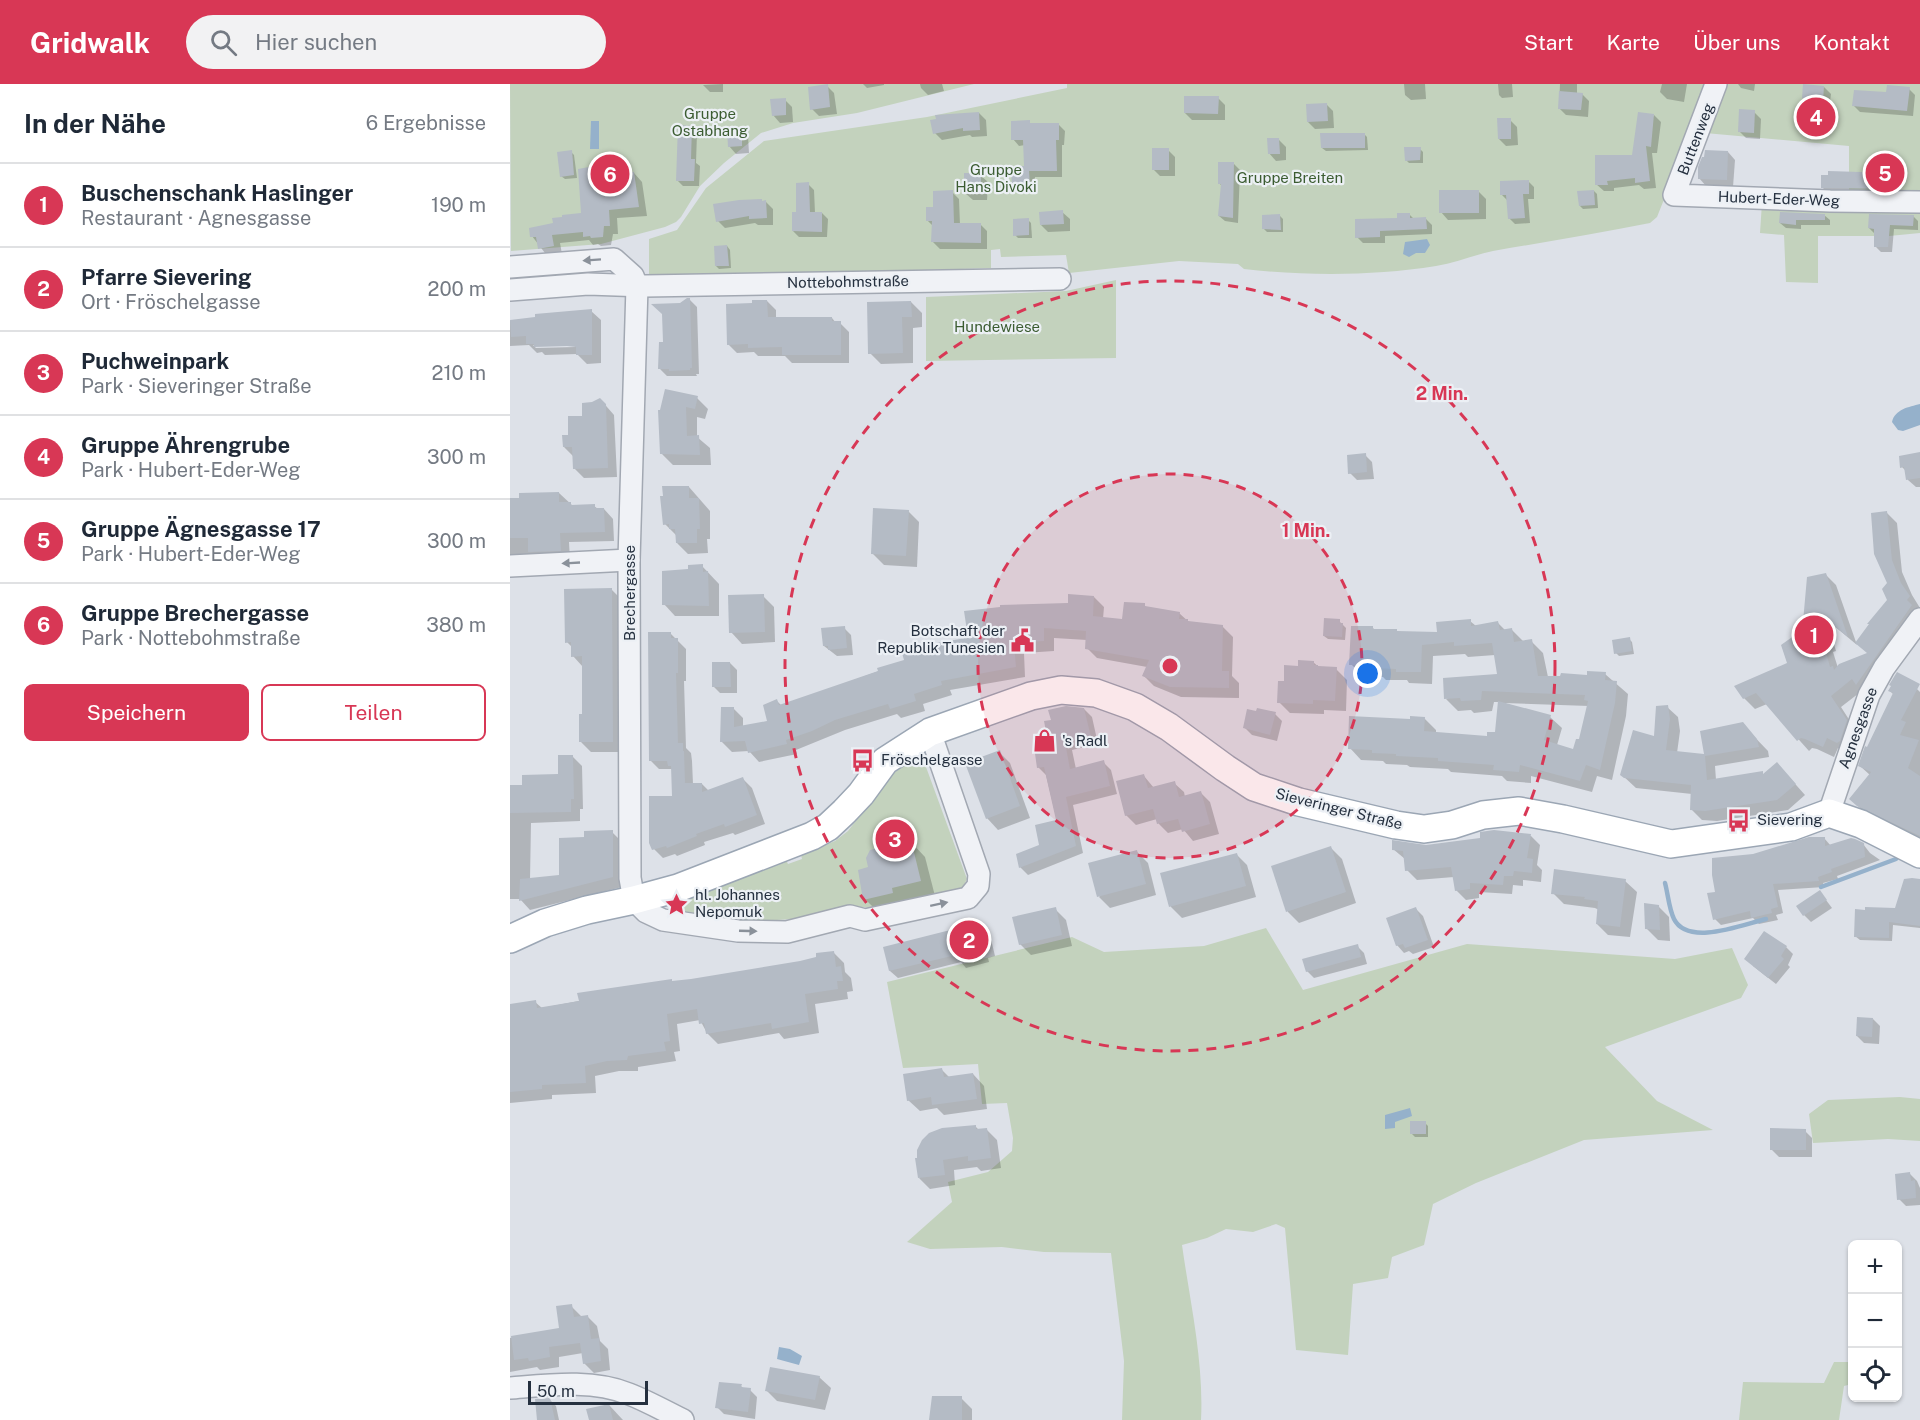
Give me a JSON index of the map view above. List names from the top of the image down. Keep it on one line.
{"streets":{"main road":["Sieveringer Straße"],"street":["Buttenweg","Hubert-Eder-Weg","Nottebohmstraße","Brechergasse","Agnesgasse"]},"crossings":[["Buttenweg","Hubert-Eder-Weg"],["Nottebohmstraße","Brechergasse"],["Brechergasse","Sieveringer Straße"],["Agnesgasse","Sieveringer Straße"]],"parks":["Gruppe Ostabhang","Gruppe Hans Divoki","Gruppe Breiten","Hundewiese"],"places":{"public building":["Botschaft der Republik Tunesien"],"shop":["'s Radl"],"bus stop":["Fröschelgasse","Sievering"],"place":["hl. Johannes Nepomuk"]},"scale_bar":"50 m","page":{"header":"Gridwalk","search":"Hier suchen","nav":["Start","Karte","Über uns","Kontakt"],"heading":["In der Nähe","6 Ergebnisse"],"pins":["4","5","6","1","3","2"],"list":[{"mark":"1","name":"Buschenschank Haslinger","note":"Restaurant · Agnesgasse","value":"190 m"},{"mark":"2","name":"Pfarre Sievering","note":"Ort · Fröschelgasse","value":"200 m"},{"mark":"3","name":"Puchweinpark","note":"Park · Sieveringer Straße","value":"210 m"},{"mark":"4","name":"Gruppe Ährengrube","note":"Park · Hubert-Eder-Weg","value":"300 m"},{"mark":"5","name":"Gruppe Ägnesgasse 17","note":"Park · Hubert-Eder-Weg","value":"300 m"},{"mark":"6","name":"Gruppe Brechergasse","note":"Park · Nottebohmstraße","value":"380 m"}],"buttons":["Speichern","Teilen"],"map_buttons":["+","−"],"scale":"50 m"},"rings":["2 Min.","1 Min."]}
